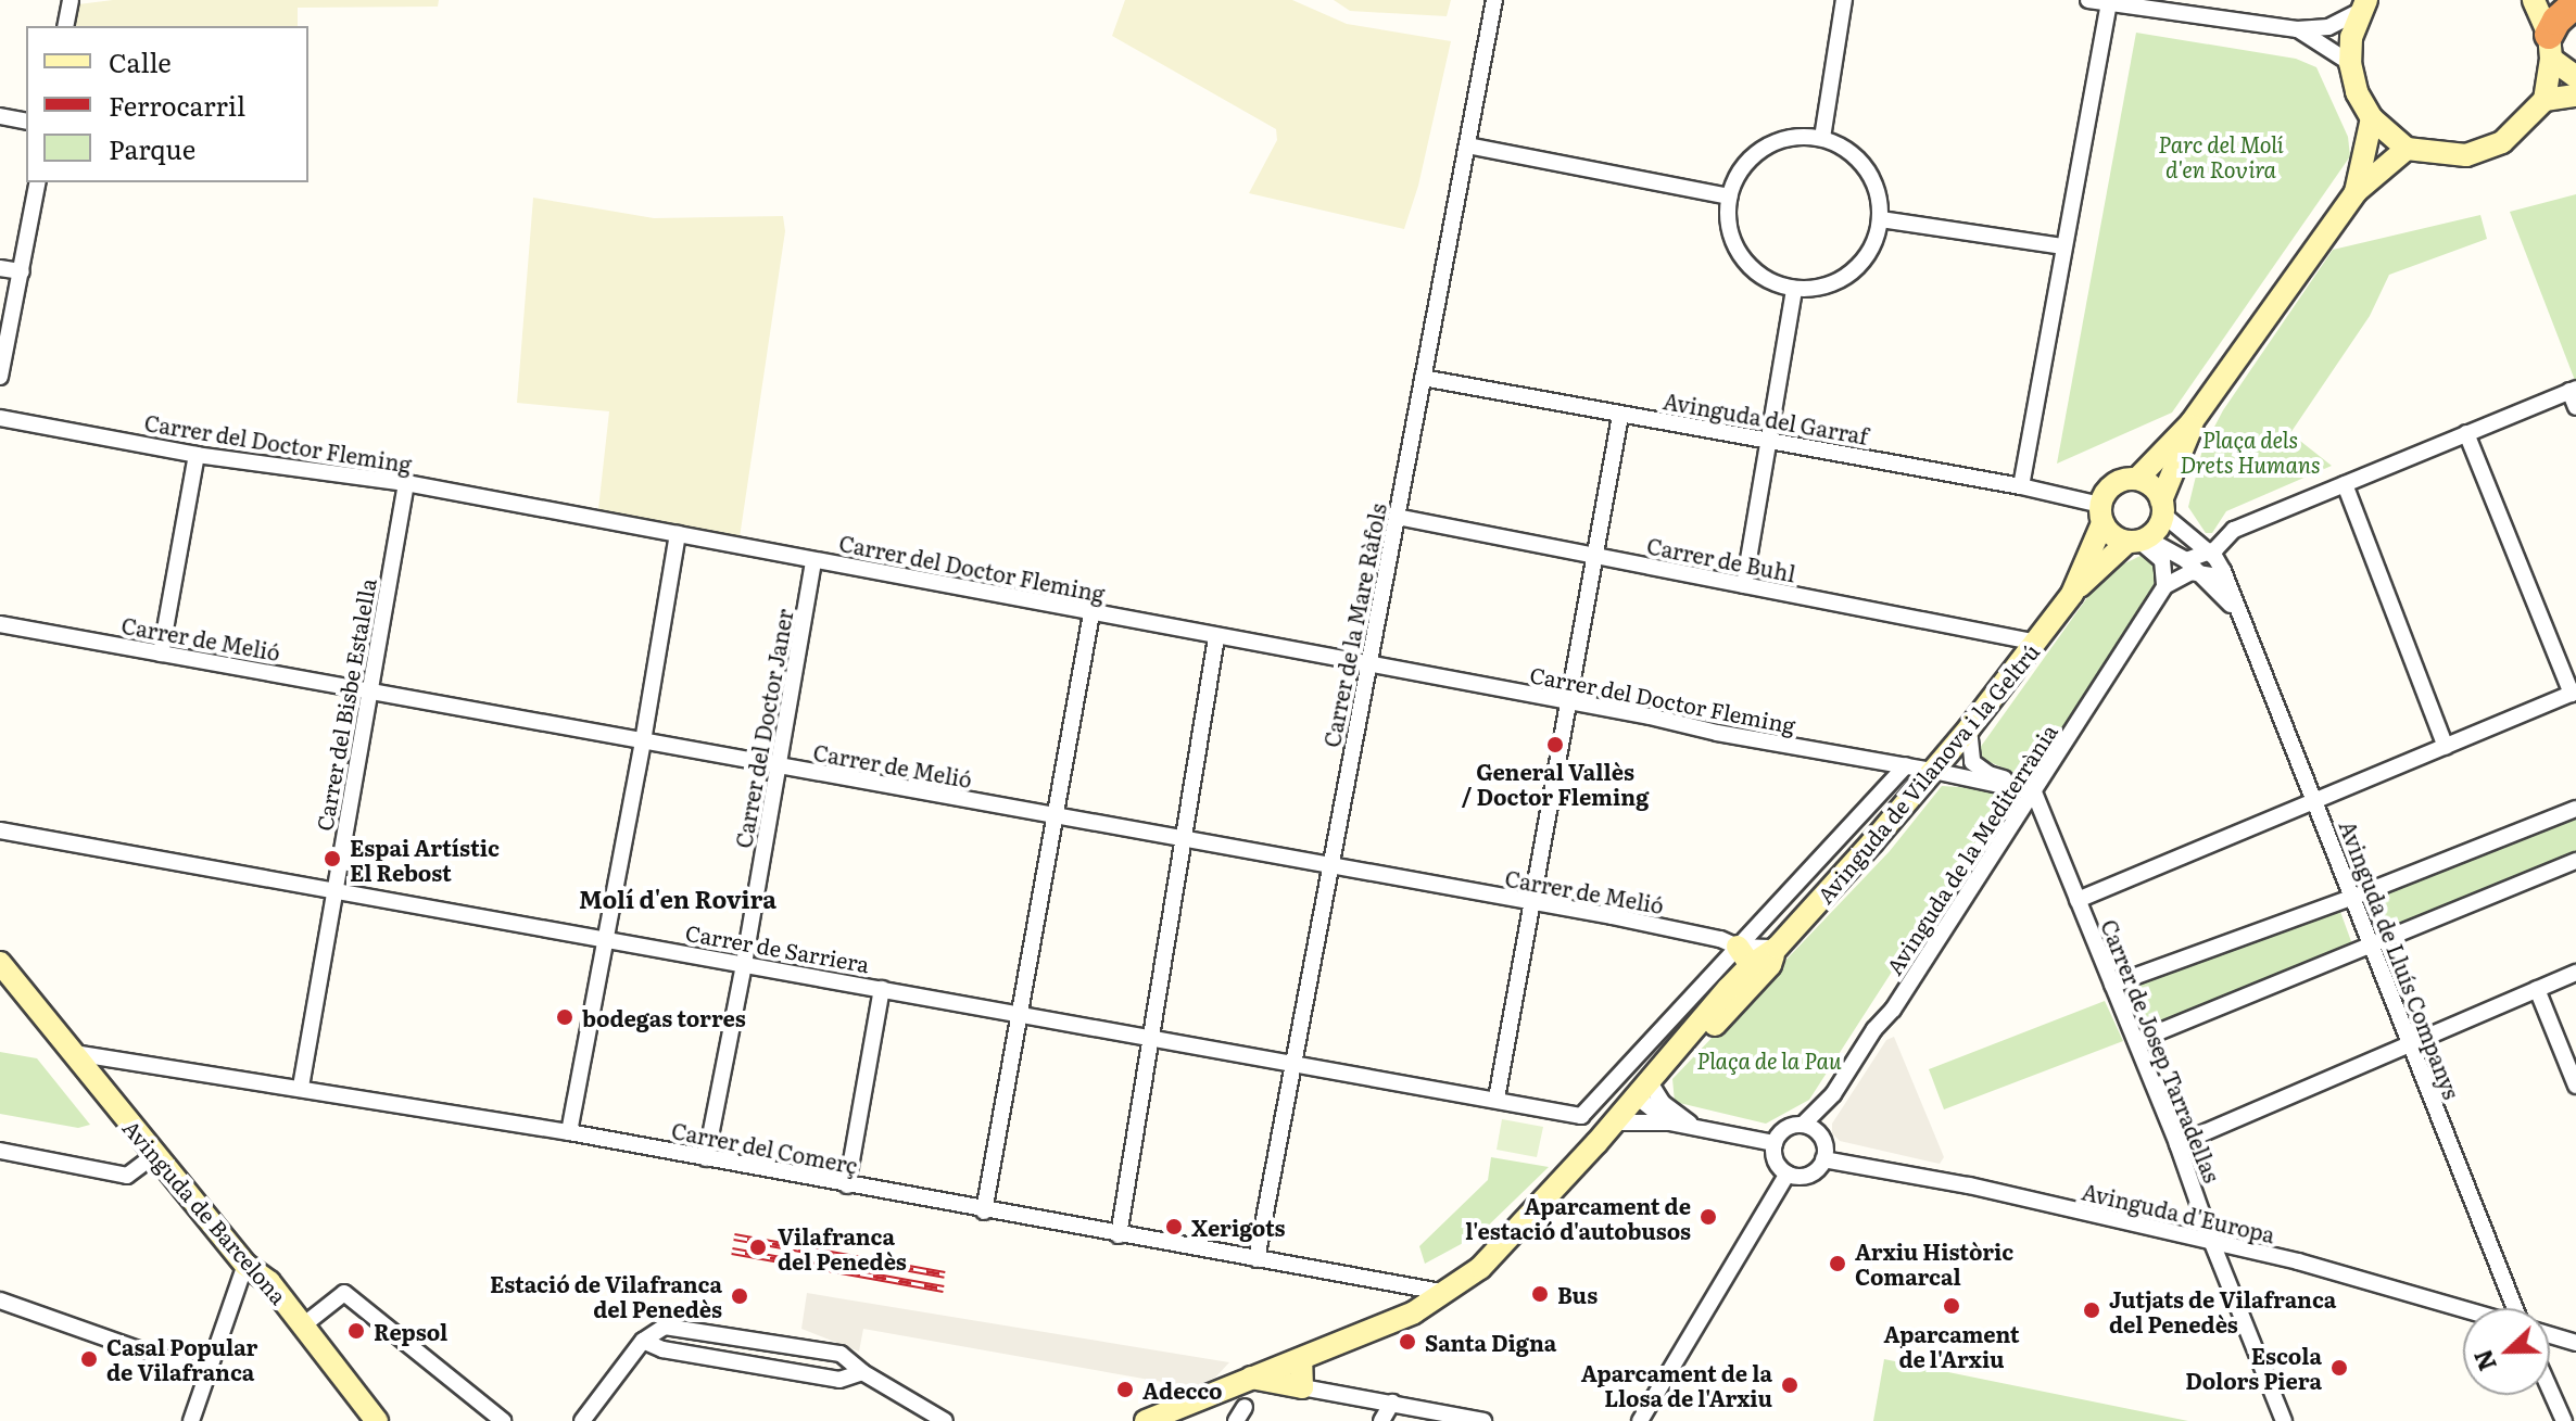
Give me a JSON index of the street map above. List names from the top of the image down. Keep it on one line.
{"streets":{"street":["Avinguda del Garraf","Carrer del Doctor Fleming","Carrer de Buhl","Carrer de la Mare Ràfols","Carrer de Melió","Carrer del Bisbe Estalella","Carrer del Doctor Janer","Avinguda de Vilanova i la Geltrú","Avinguda de la Mediterrània","Carrer de Sarriera","Avinguda de Lluís Companys","Carrer de Josep Tarradellas","Carrer del Comerç","Avinguda de Barcelona","Avinguda d'Europa"]},"crossings":[["Avinguda del Garraf","Carrer de la Mare Ràfols"],["Avinguda del Garraf","Avinguda de Vilanova i la Geltrú"],["Avinguda del Garraf","Avinguda de Lluís Companys"],["Carrer del Doctor Fleming","Carrer de la Mare Ràfols"],["Carrer del Doctor Fleming","Carrer del Bisbe Estalella"],["Carrer del Doctor Fleming","Carrer del Doctor Janer"],["Carrer del Doctor Fleming","Avinguda de Vilanova i la Geltrú"],["Carrer de Buhl","Carrer de la Mare Ràfols"],["Carrer de Buhl","Avinguda de Vilanova i la Geltrú"],["Carrer de la Mare Ràfols","Carrer de Melió"],["Carrer de la Mare Ràfols","Carrer de Sarriera"],["Carrer de la Mare Ràfols","Carrer del Comerç"],["Carrer de Melió","Carrer del Bisbe Estalella"],["Carrer de Melió","Carrer del Doctor Janer"],["Carrer de Melió","Avinguda de Vilanova i la Geltrú"],["Carrer de Melió","Carrer de Sarriera"],["Carrer del Bisbe Estalella","Carrer de Sarriera"],["Carrer del Bisbe Estalella","Carrer del Comerç"],["Carrer del Doctor Janer","Carrer de Sarriera"],["Carrer del Doctor Janer","Carrer del Comerç"],["Avinguda de Vilanova i la Geltrú","Carrer de Sarriera"],["Avinguda de Vilanova i la Geltrú","Avinguda de Lluís Companys"],["Avinguda de Vilanova i la Geltrú","Carrer del Comerç"],["Avinguda de la Mediterrània","Carrer de Josep Tarradellas"],["Avinguda de la Mediterrània","Avinguda d'Europa"],["Carrer de Josep Tarradellas","Avinguda d'Europa"],["Carrer del Comerç","Avinguda de Barcelona"]],"districts":["Molí d'en Rovira"],"parks":["Parc del Molí d'en Rovira","Plaça dels Drets Humans","Plaça de la Pau"],"places":["General Vallès / Doctor Fleming","Espai Artístic El Rebost","bodegas torres","Aparcament de l'estació d'autobusos","Xerigots","Vilafranca del Penedès","Arxiu Històric Comarcal","Bus","Estació de Vilafranca del Penedès","Aparcament de l'Arxiu","Jutjats de Vilafranca del Penedès","Repsol","Santa Digna","Casal Popular de Vilafranca","Escola Dolors Piera","Aparcament de la Llosa de l'Arxiu","Adecco"],"legend":["Calle","Ferrocarril","Parque"],"north":"left"}
